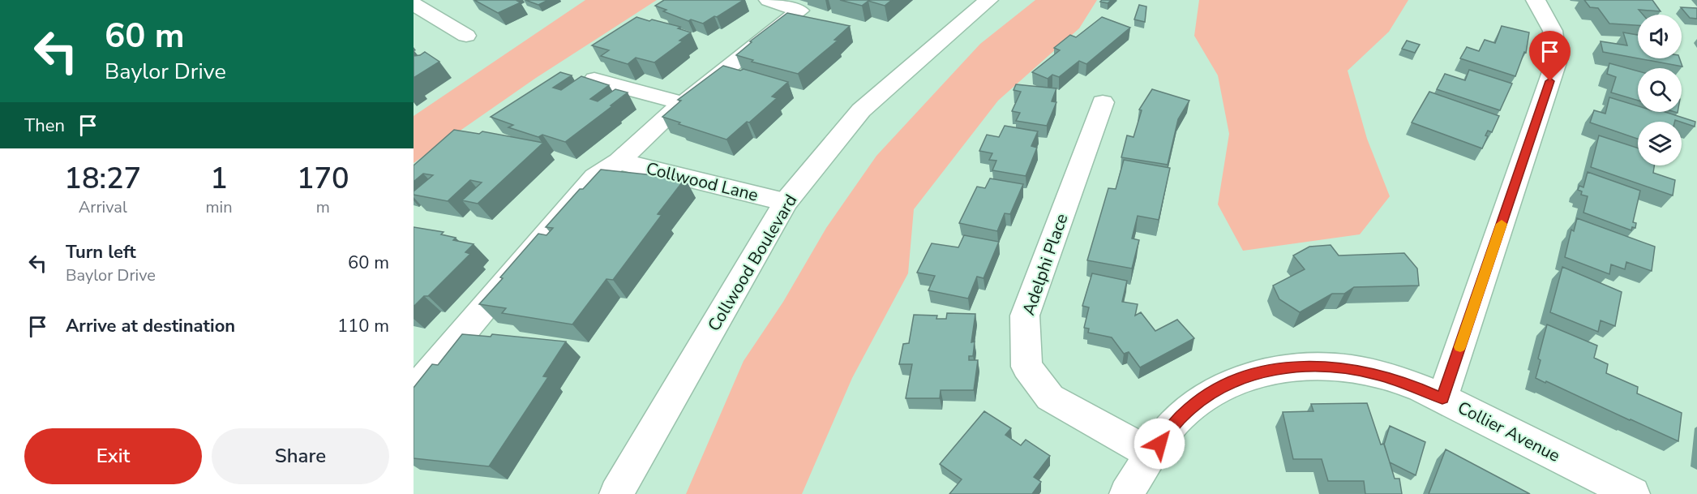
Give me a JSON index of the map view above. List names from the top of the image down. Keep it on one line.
{"streets":{"street":["Collwood Lane","Collwood Boulevard","Adelphi Place","Collier Avenue"]},"crossings":[["Collwood Lane","Collwood Boulevard"],["Adelphi Place","Collier Avenue"]],"page":{"turn":["60 m","Baylor Drive"],"then":"Then","eta":["18:27","Arrival","1","min","170","m"],"list":[{"name":"Turn left","note":"Baylor Drive","value":"60 m"},{"name":"Arrive at destination","value":"110 m"}],"buttons":["Exit","Share"]}}
